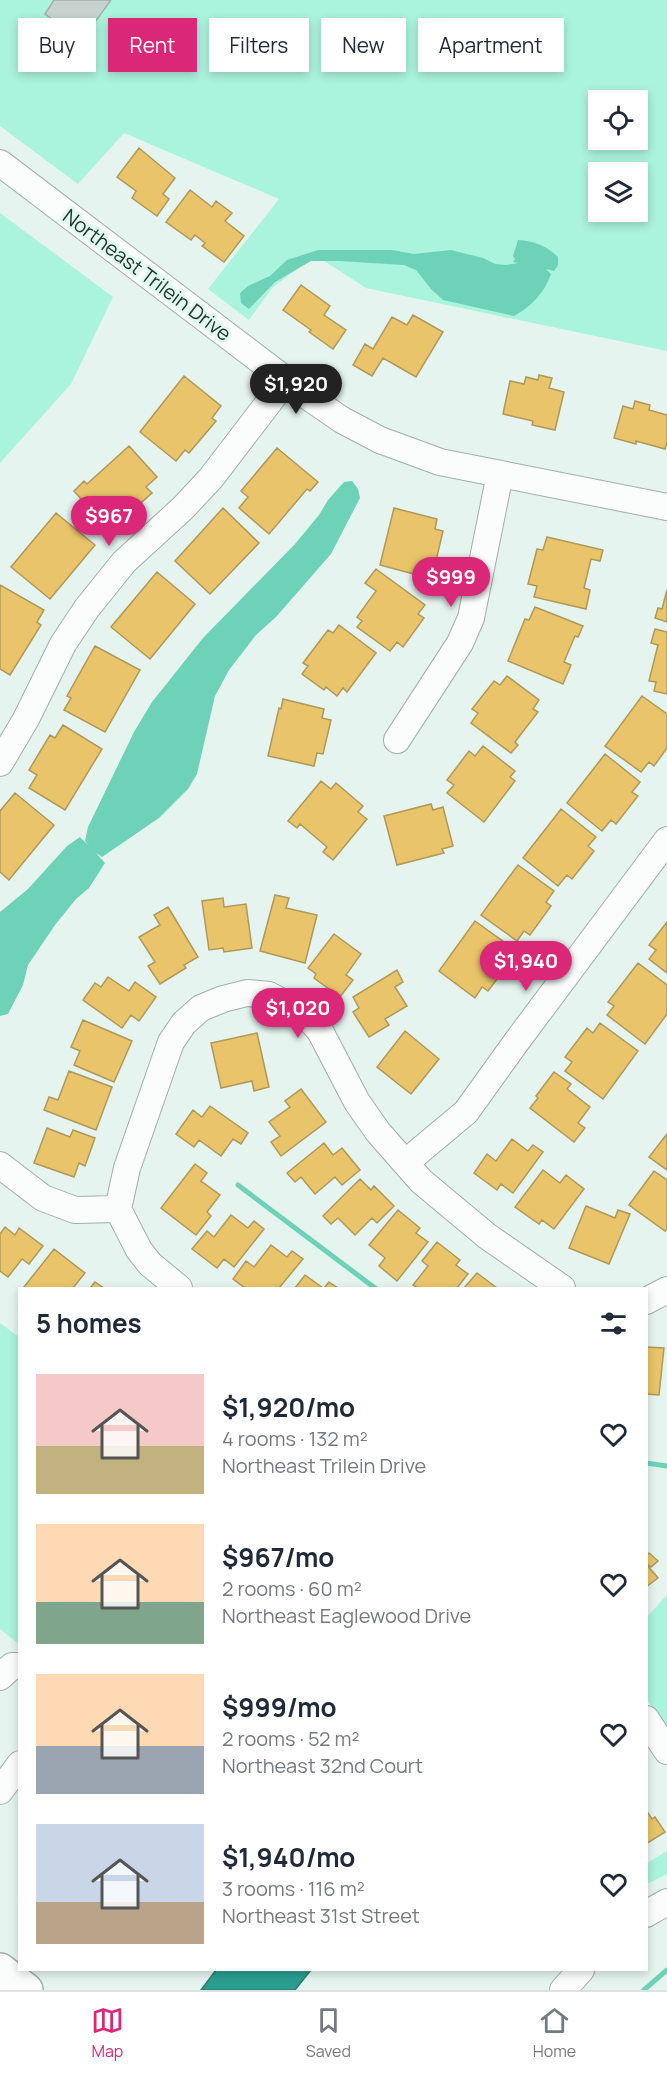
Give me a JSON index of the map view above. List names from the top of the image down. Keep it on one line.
{"streets":{"street":["Northeast Trilein Drive"]},"page":{"chip":["Buy","Rent","Filters","New","Apartment"],"price":["$1,920","$967","$999","$1,940","$1,020"],"heading":"5 homes","list":[{"name":"$1,920/mo","note":"4 rooms · 132 m² · Northeast Trilein Drive"},{"name":"$967/mo","note":"2 rooms · 60 m² · Northeast Eaglewood Drive"},{"name":"$999/mo","note":"2 rooms · 52 m² · Northeast 32nd Court"},{"name":"$1,940/mo","note":"3 rooms · 116 m² · Northeast 31st Street"}],"tabs":["Map","Saved","Home"]}}
